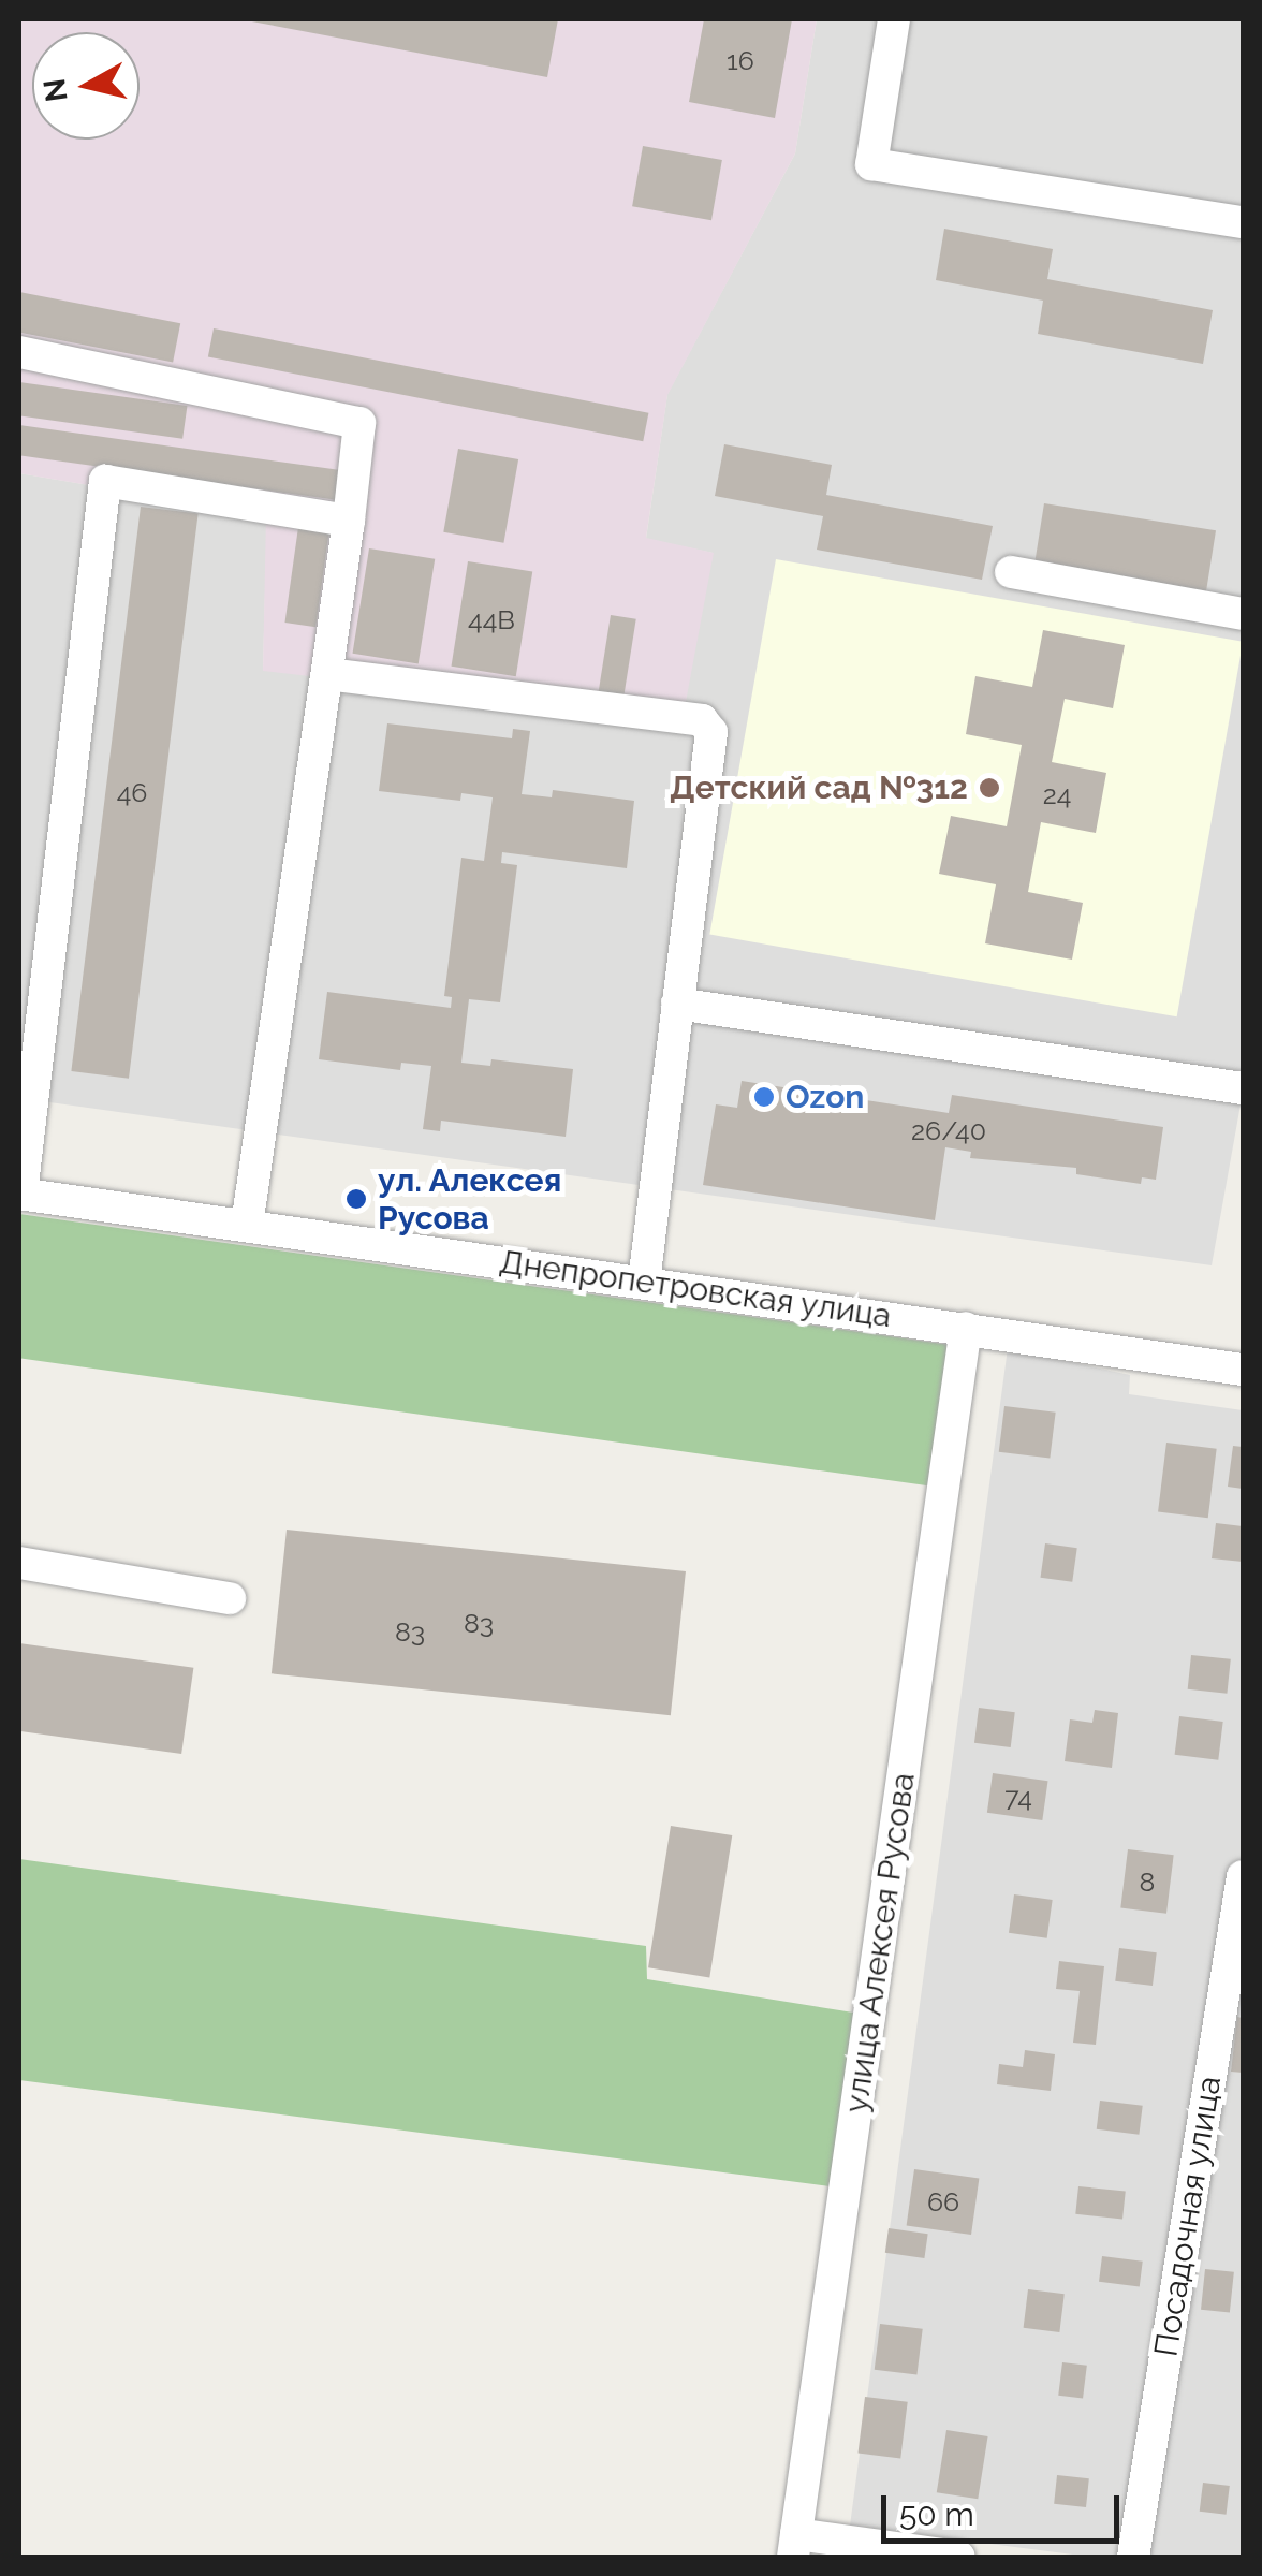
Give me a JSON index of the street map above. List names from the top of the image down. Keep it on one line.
{"streets":{"street":["Днепропетровская улица","улица Алексея Русова","Посадочная улица"]},"crossings":[["Днепропетровская улица","улица Алексея Русова"]],"places":["Детский сад №312","Ozon","ул. Алексея Русова"],"house_numbers":["16","44В","46","24","26/40","83","83","74","8","66"],"scale_bar":"50 m","north":"left"}
